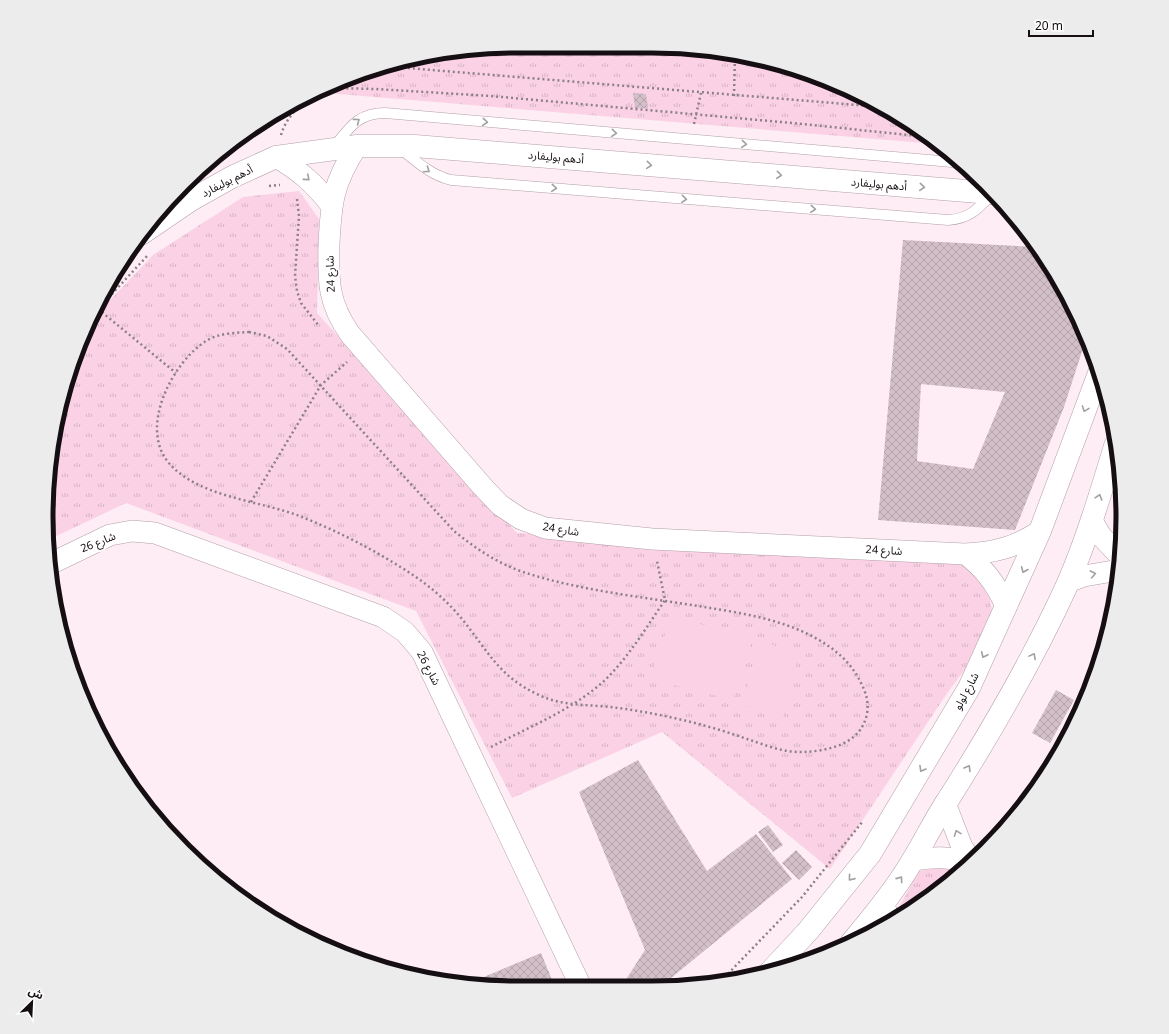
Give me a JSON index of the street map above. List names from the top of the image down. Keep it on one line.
{"streets":{"street":["أدهم بوليفارد","شارع 24","شارع 26","شارع لولو"]},"crossings":[["أدهم بوليفارد","شارع 24"],["شارع 24","شارع لولو"]],"one_way":["أدهم بوليفارد"],"scale_bar":"20 m","north":"top right"}
